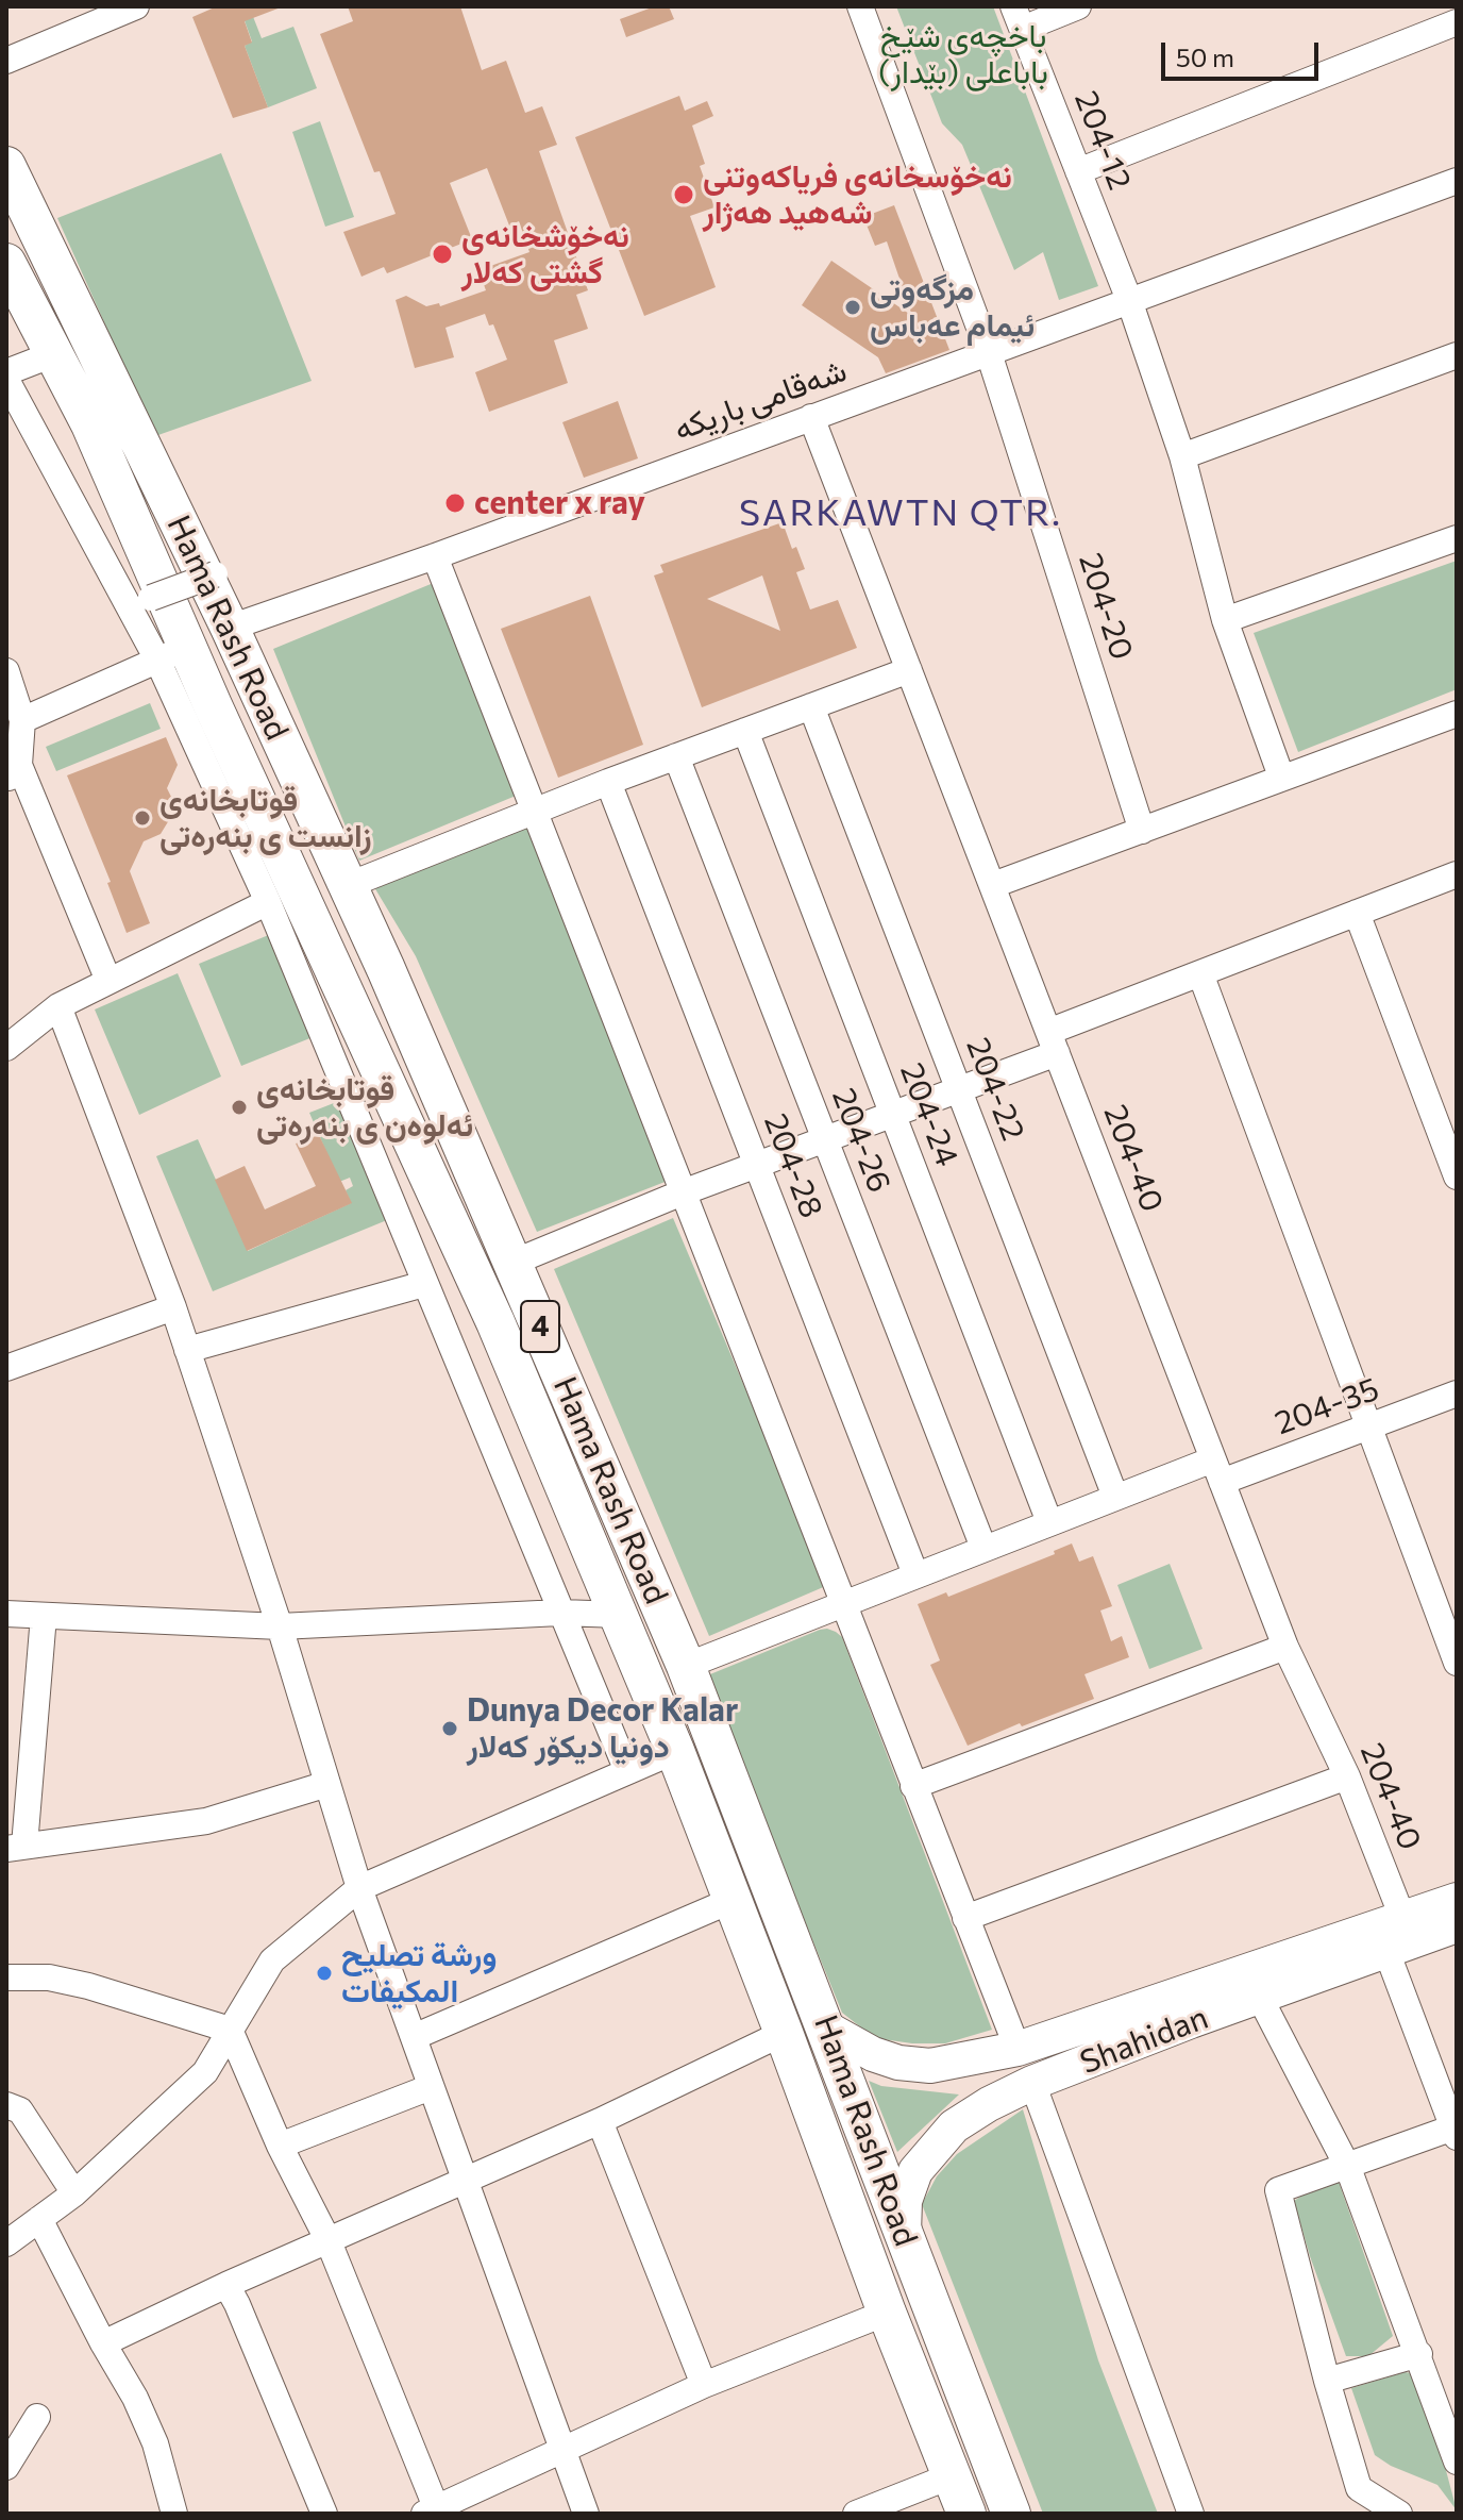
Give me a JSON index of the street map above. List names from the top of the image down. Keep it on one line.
{"streets":{"highway":["Hama Rash Road","4"],"main road":["Shahidan"],"street":["204-12","شەقامی باریکە","204-20","204-22","204-24","204-26","204-40","204-28","204-35"]},"crossings":[["204-12","شەقامی باریکە"],["شەقامی باریکە","204-20"],["شەقامی باریکە","Hama Rash Road"],["شەقامی باریکە","204-40"],["Hama Rash Road","204-35"],["Hama Rash Road","Shahidan"],["204-22","204-35"],["204-24","204-35"],["204-26","204-35"],["204-40","204-35"],["204-28","204-35"]],"districts":["SARKAWTN QTR."],"parks":["باخچەی شێخ باباعلی (بێدار)"],"places":["نەخۆسخانەی فریاکەوتنی شەهید هەژار","نەخۆشخانەی گشتی کەلار","مزگەوتی ئیمام عەباس","center x ray","قوتابخانەی زانست ی بنەرەتی","قوتابخانەی ئەلوەن ی بنەرەتی","Dunya Decor Kalar دونیا دیکۆر کەلار","ورشة تصليح المكيفات"],"scale_bar":"50 m"}
